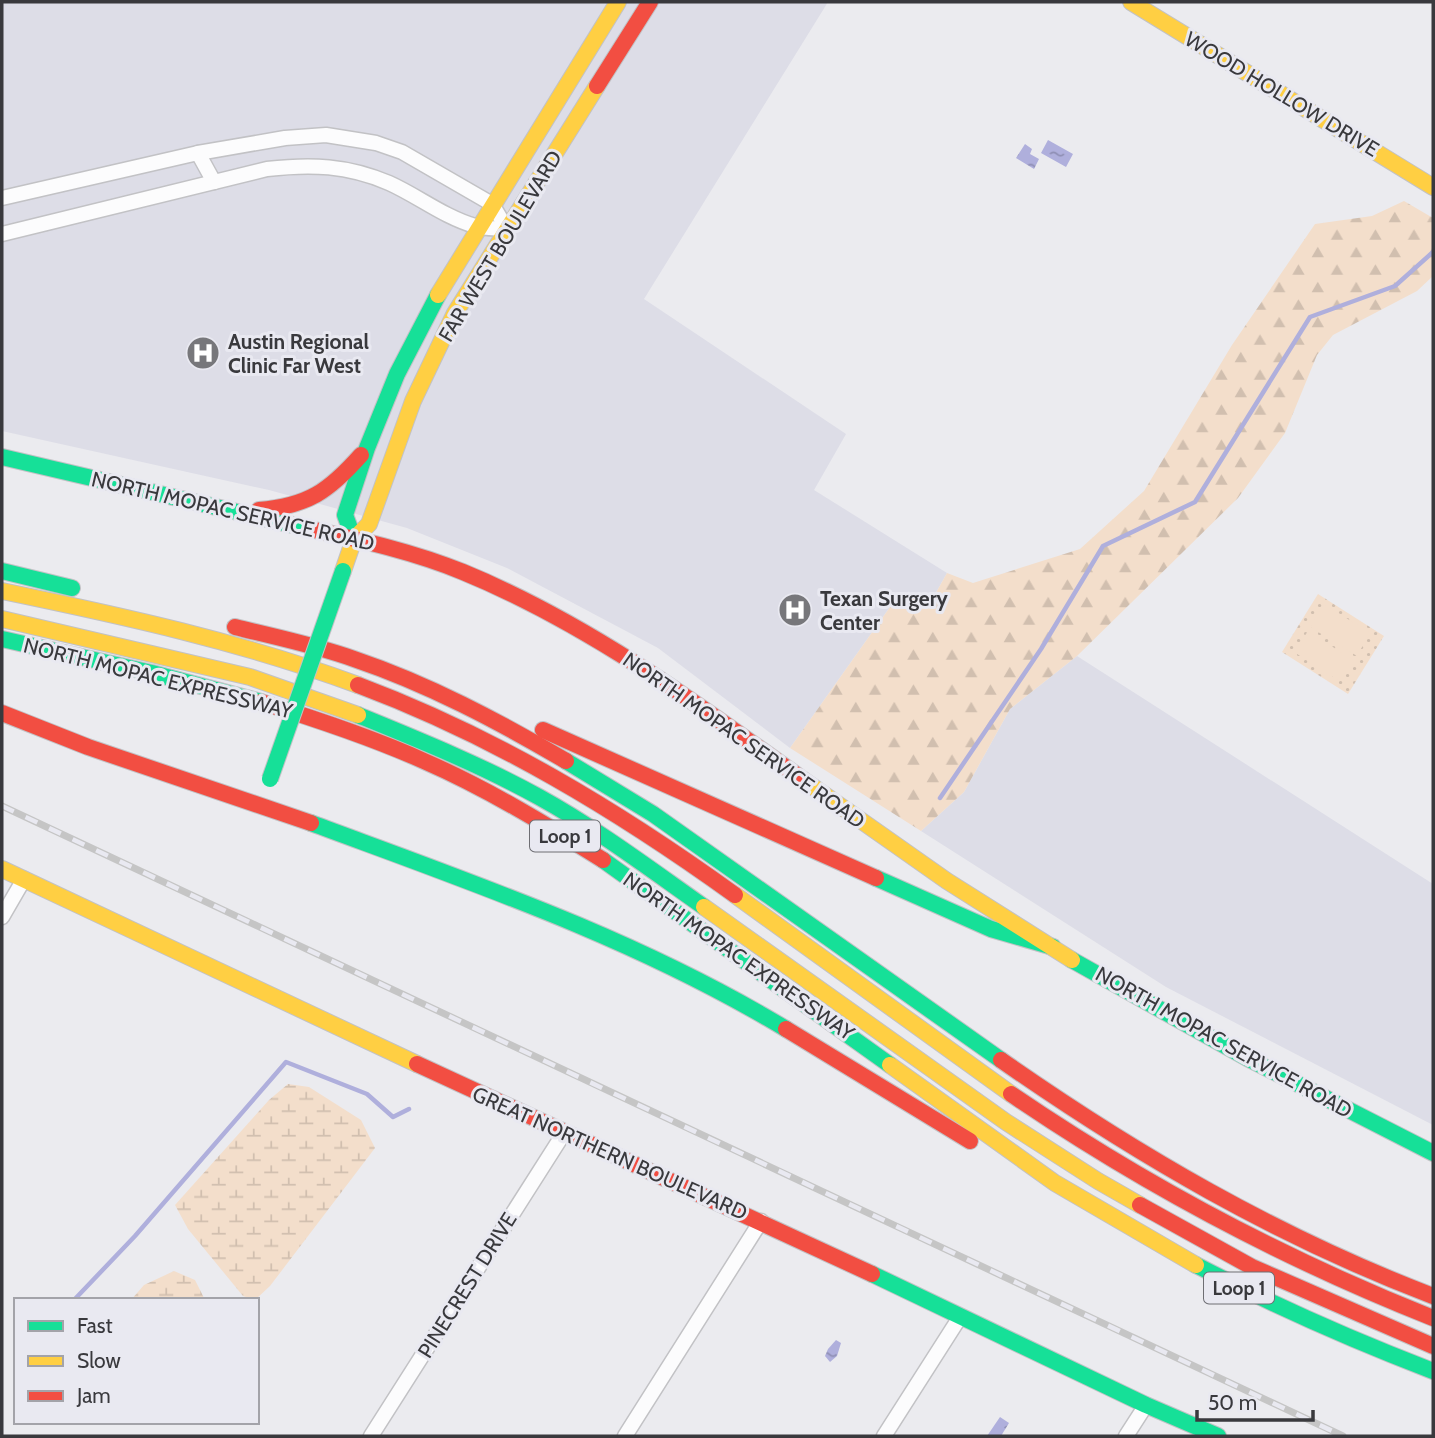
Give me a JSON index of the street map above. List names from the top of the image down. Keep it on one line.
{"streets":{"main road":["WOOD HOLLOW DRIVE","FAR WEST BOULEVARD","NORTH MOPAC SERVICE ROAD","NORTH MOPAC EXPRESSWAY","Loop 1","GREAT NORTHERN BOULEVARD"],"street":["PINECREST DRIVE"]},"crossings":[["FAR WEST BOULEVARD","NORTH MOPAC SERVICE ROAD"],["GREAT NORTHERN BOULEVARD","PINECREST DRIVE"]],"places":{"hospital":["Austin Regional Clinic Far West","Texan Surgery Center"]},"legend":["Fast","Slow","Jam"],"scale_bar":"50 m"}
